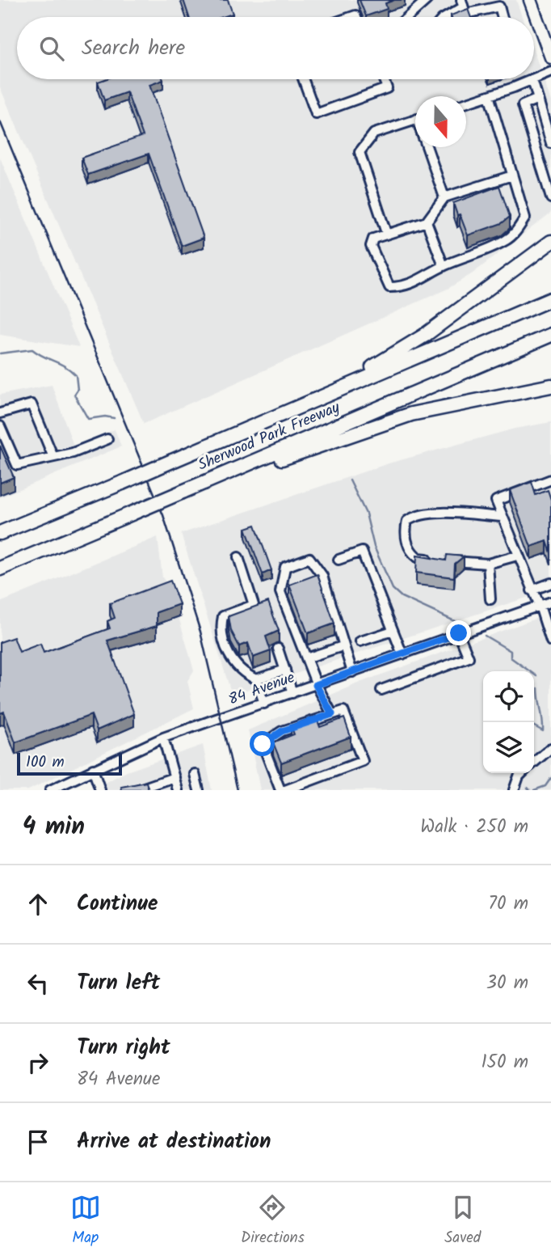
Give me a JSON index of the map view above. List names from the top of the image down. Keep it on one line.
{"streets":{"highway":["Sherwood Park Freeway"],"street":["84 Avenue"]},"scale_bar":"100 m","north":"bottom","page":{"search":"Search here","scale":"100 m","heading":["4 min","Walk · 250 m"],"list":[["Continue","70 m"],["Turn left","30 m"],["Turn right","84 Avenue","150 m"],"Arrive at destination"],"nav":["Map","Directions","Saved"]}}
